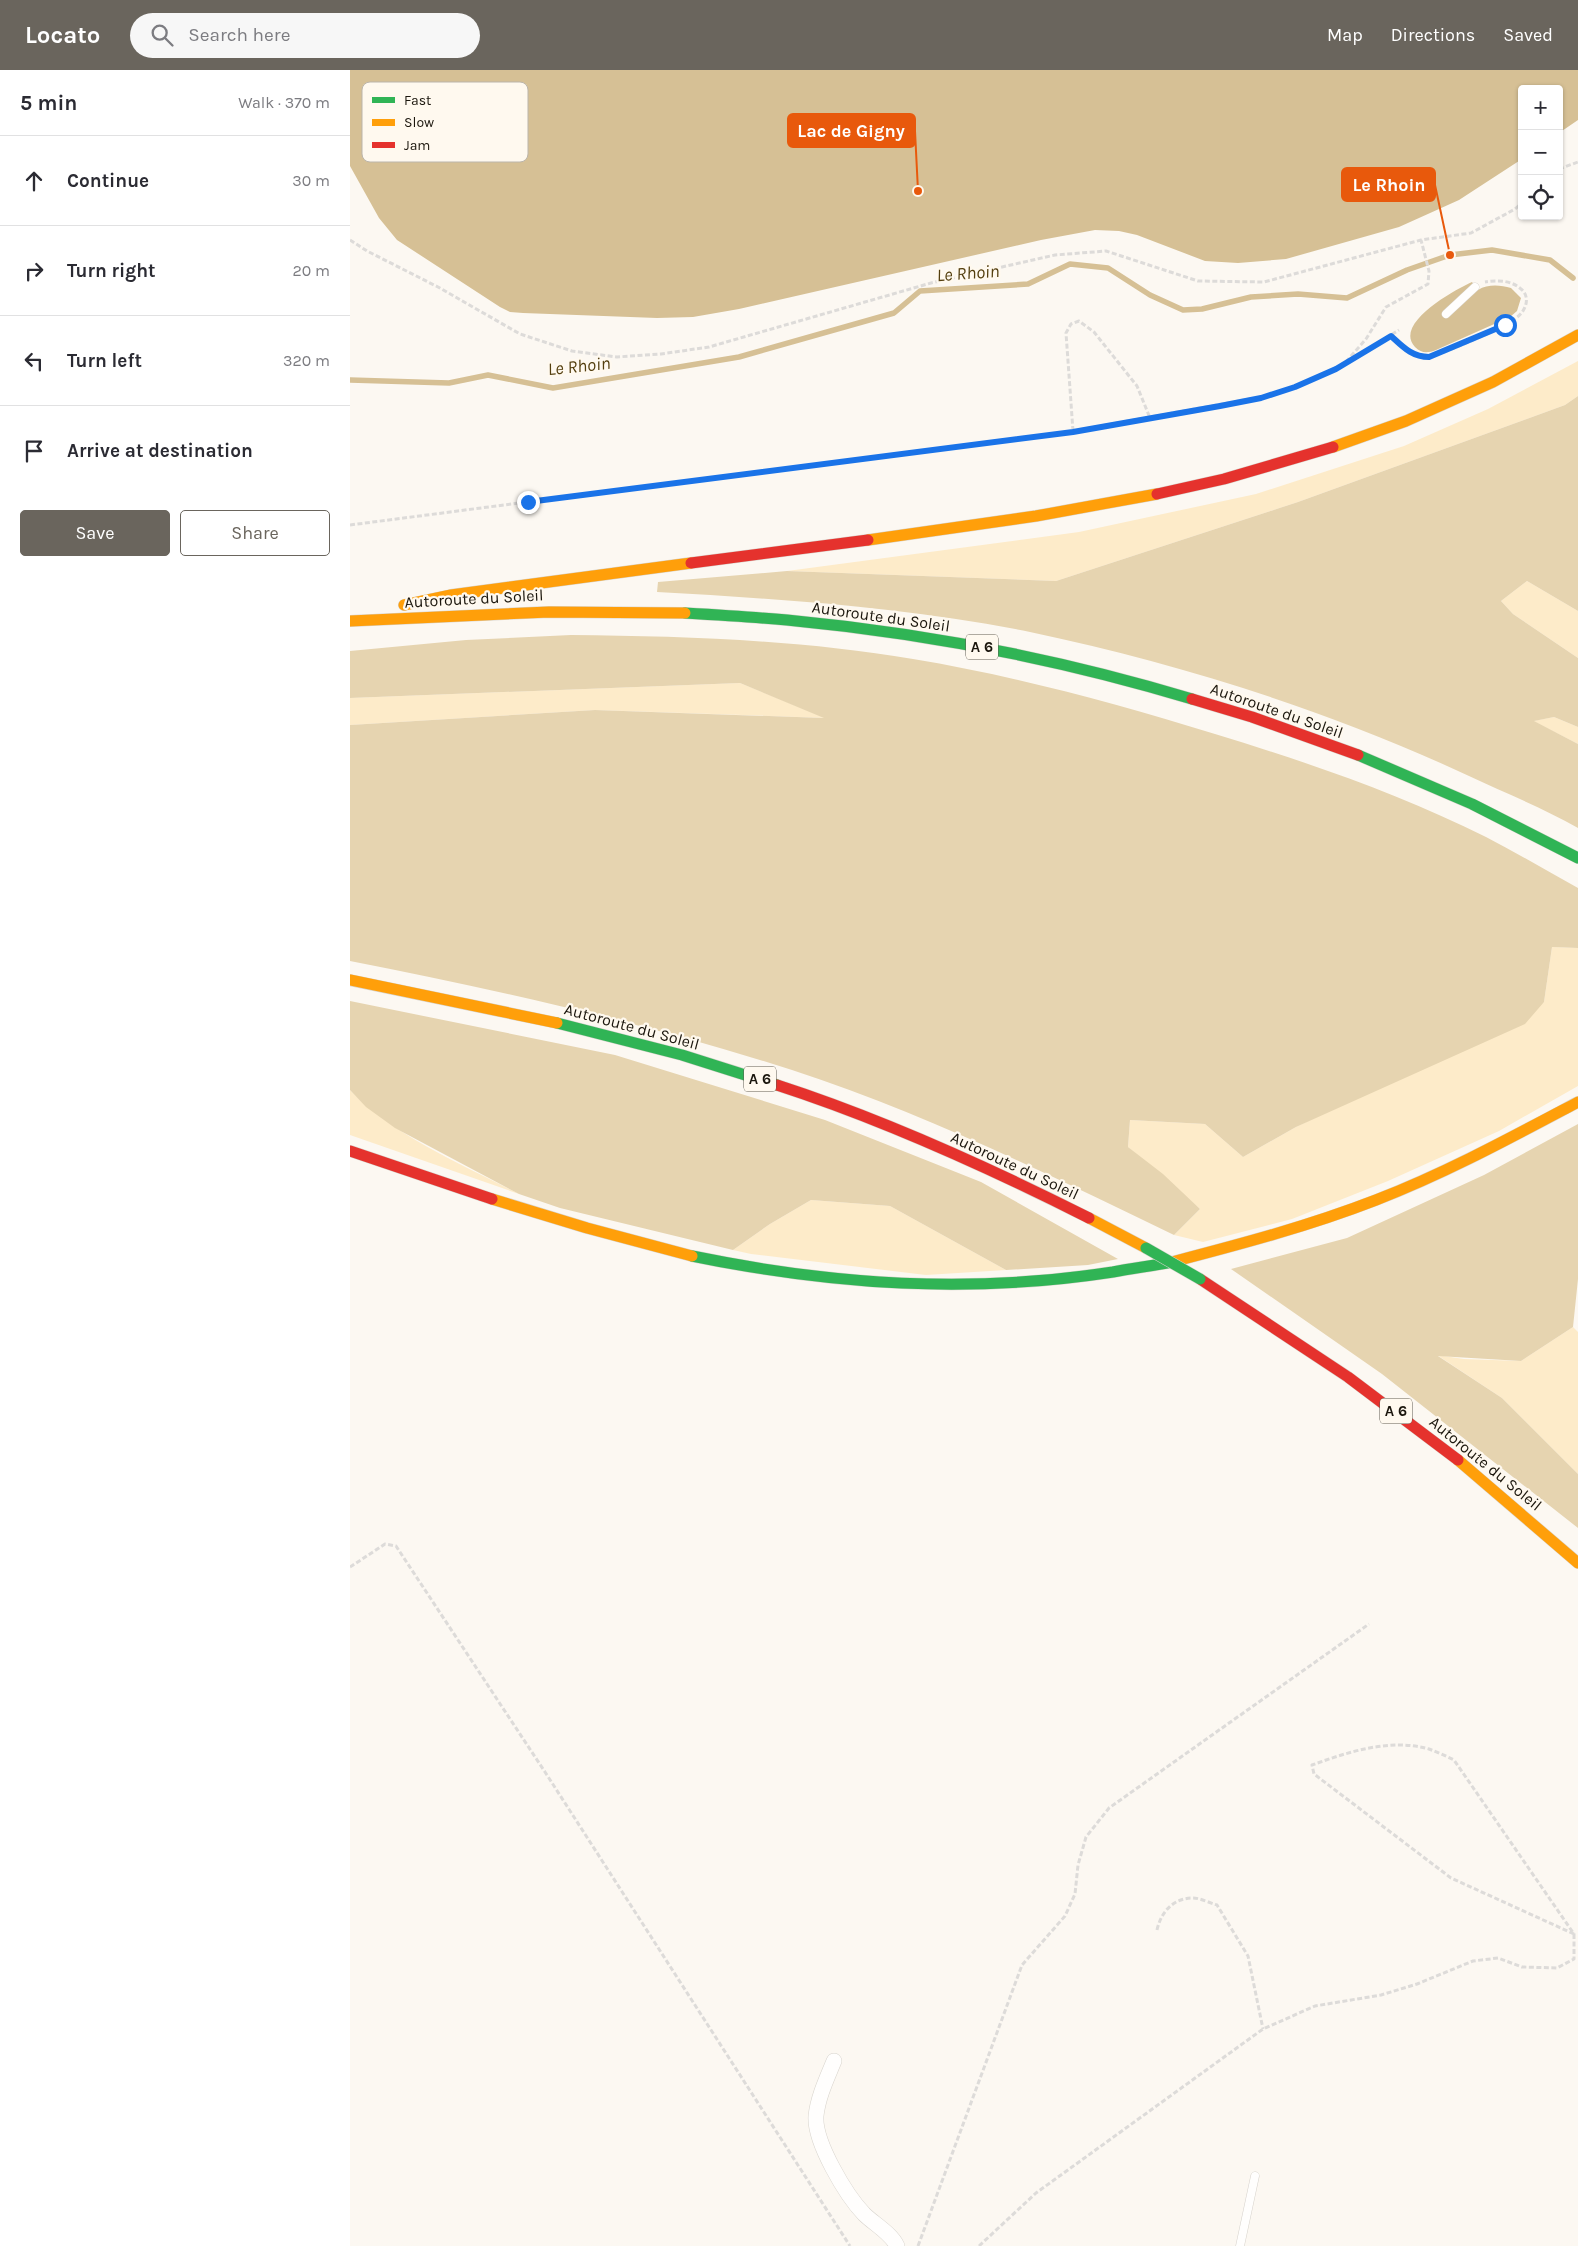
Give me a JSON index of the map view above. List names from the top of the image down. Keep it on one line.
{"streets":{"highway":["Autoroute du Soleil","A 6"]},"water":["Le Rhoin"],"places":["Lac de Gigny","Le Rhoin"],"legend":["Fast","Slow","Jam"],"page":{"header":"Locato","search":"Search here","nav":["Map","Directions","Saved"],"heading":["5 min","Walk · 370 m"],"map_buttons":["+","−"],"list":[["Continue","30 m"],["Turn right","20 m"],["Turn left","320 m"],"Arrive at destination"],"buttons":["Save","Share"]}}
